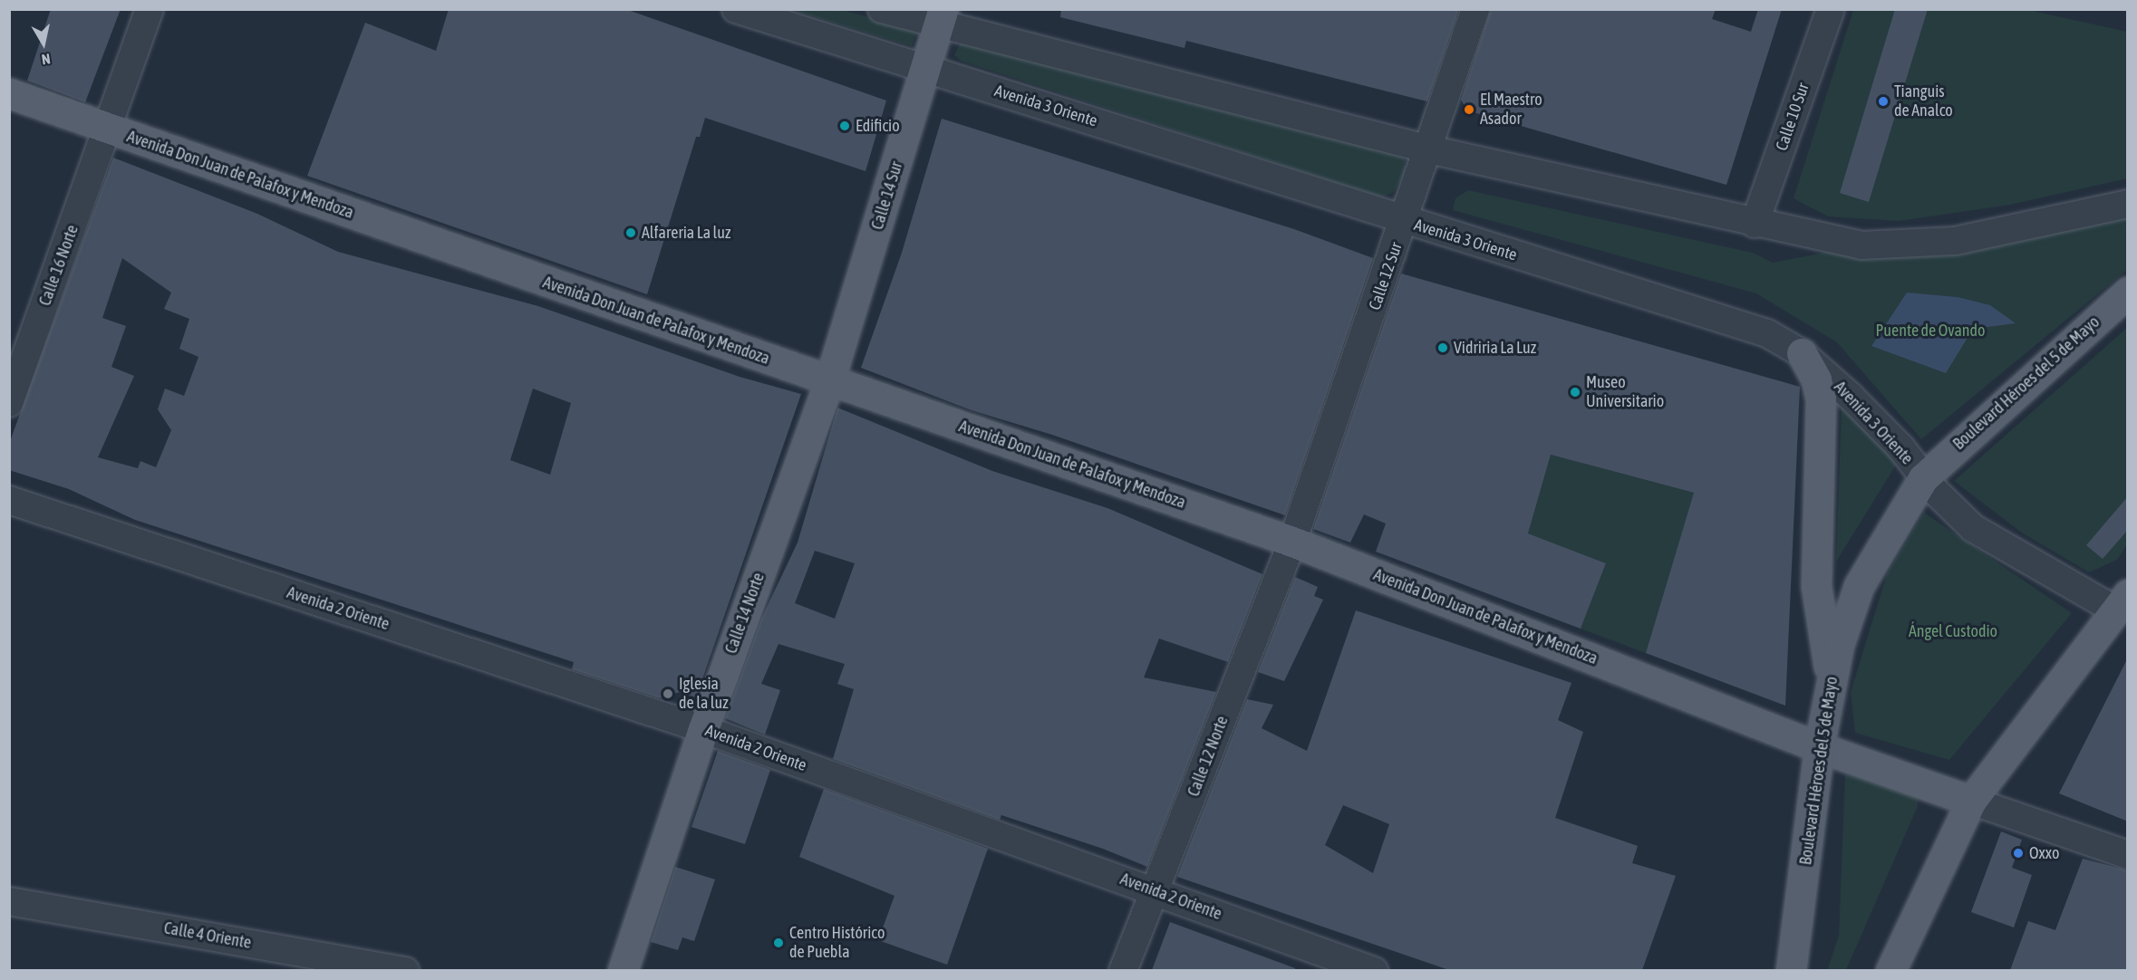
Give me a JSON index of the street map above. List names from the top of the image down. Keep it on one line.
{"streets":{"main road":["Avenida Don Juan de Palafox y Mendoza","Calle 14 Sur","Boulevard Héroes del 5 de Mayo","Calle 14 Norte"],"street":["Avenida 3 Oriente","Calle 10 Sur","Calle 16 Norte","Calle 12 Sur","Avenida 2 Oriente","Calle 12 Norte","Calle 4 Oriente"]},"crossings":[["Avenida 3 Oriente","Calle 14 Sur"],["Avenida 3 Oriente","Calle 12 Sur"],["Avenida 3 Oriente","Boulevard Héroes del 5 de Mayo"],["Avenida Don Juan de Palafox y Mendoza","Calle 14 Sur"],["Avenida Don Juan de Palafox y Mendoza","Calle 16 Norte"],["Avenida Don Juan de Palafox y Mendoza","Calle 12 Sur"],["Avenida Don Juan de Palafox y Mendoza","Boulevard Héroes del 5 de Mayo"],["Avenida Don Juan de Palafox y Mendoza","Calle 14 Norte"],["Avenida Don Juan de Palafox y Mendoza","Calle 12 Norte"],["Calle 14 Sur","Calle 14 Norte"],["Calle 12 Sur","Calle 12 Norte"],["Avenida 2 Oriente","Calle 14 Norte"],["Avenida 2 Oriente","Calle 12 Norte"]],"parks":["Puente de Ovando","Ángel Custodio"],"places":["Tianguis de Analco","El Maestro Asador","Edificio","Alfareria La luz","Vidriria La Luz","Museo Universitario","Iglesia de la luz","Oxxo","Centro Histórico de Puebla"],"north":"bottom"}
